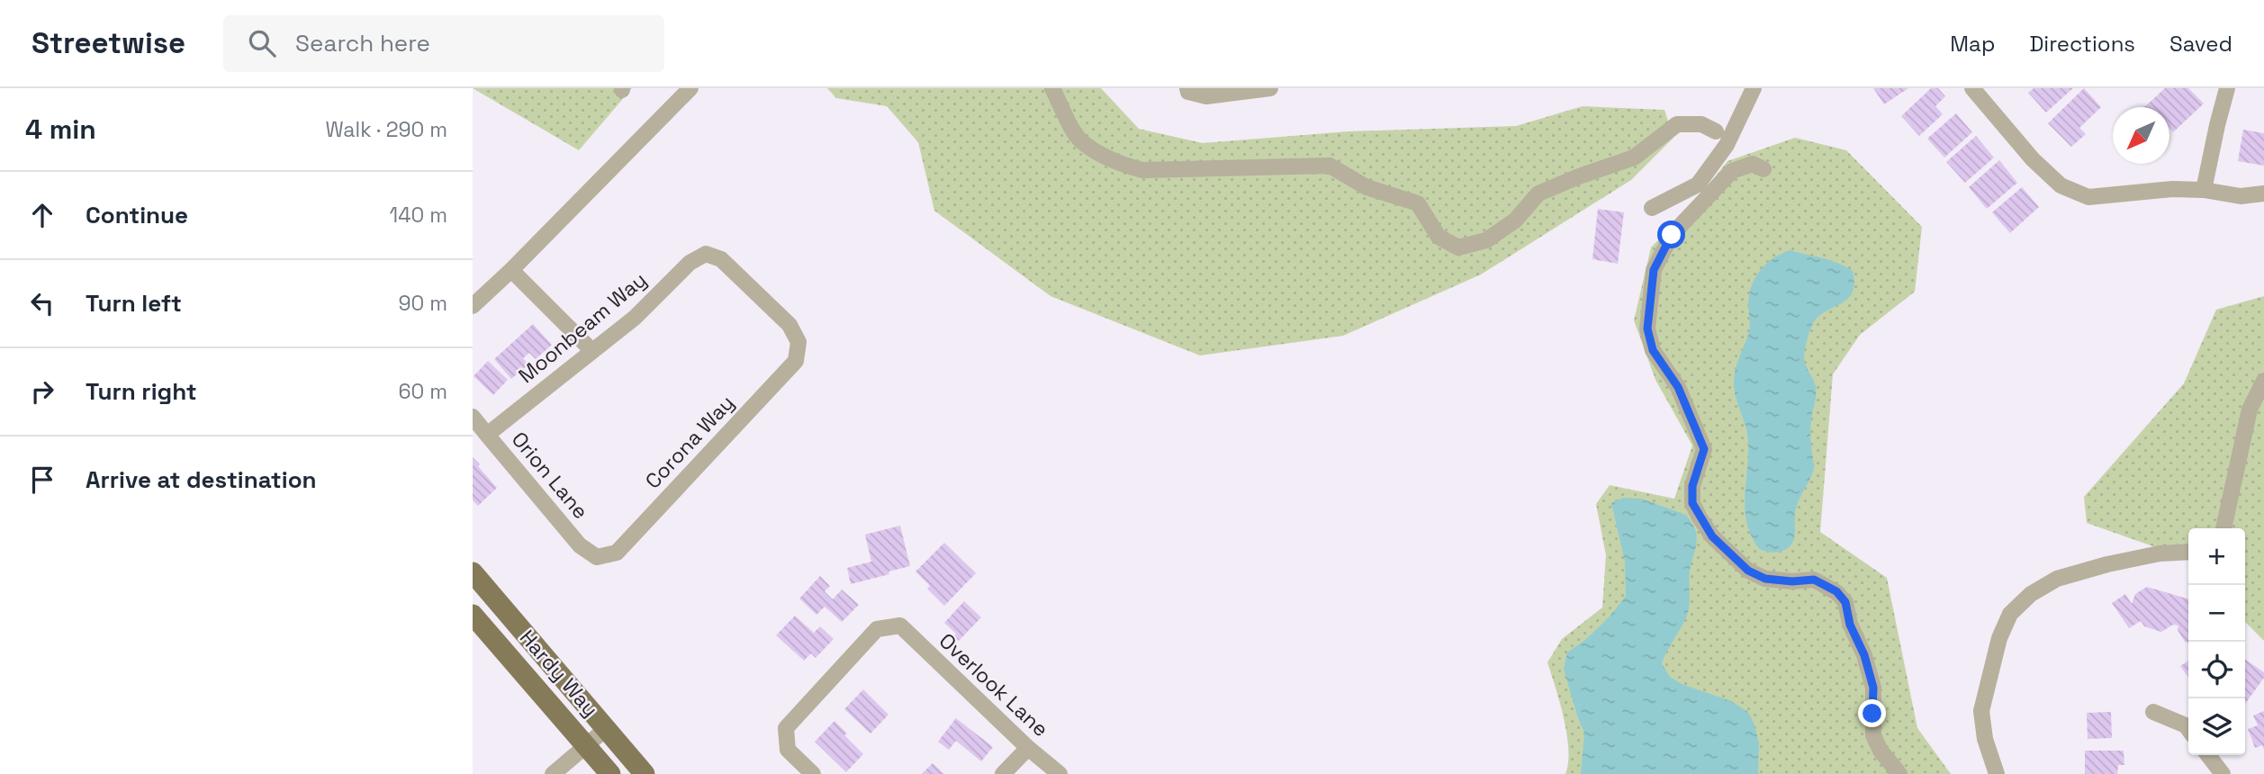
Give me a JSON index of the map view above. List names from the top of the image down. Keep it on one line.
{"streets":{"main road":["Hardy Way"],"street":["Moonbeam Way","Corona Way","Orion Lane","Overlook Lane"]},"crossings":[["Moonbeam Way","Corona Way"],["Moonbeam Way","Orion Lane"],["Corona Way","Orion Lane"]],"north":"bottom left","page":{"header":"Streetwise","search":"Search here","nav":["Map","Directions","Saved"],"heading":["4 min","Walk · 290 m"],"list":[["Continue","140 m"],["Turn left","90 m"],["Turn right","60 m"],"Arrive at destination"],"map_buttons":["+","−"]}}
